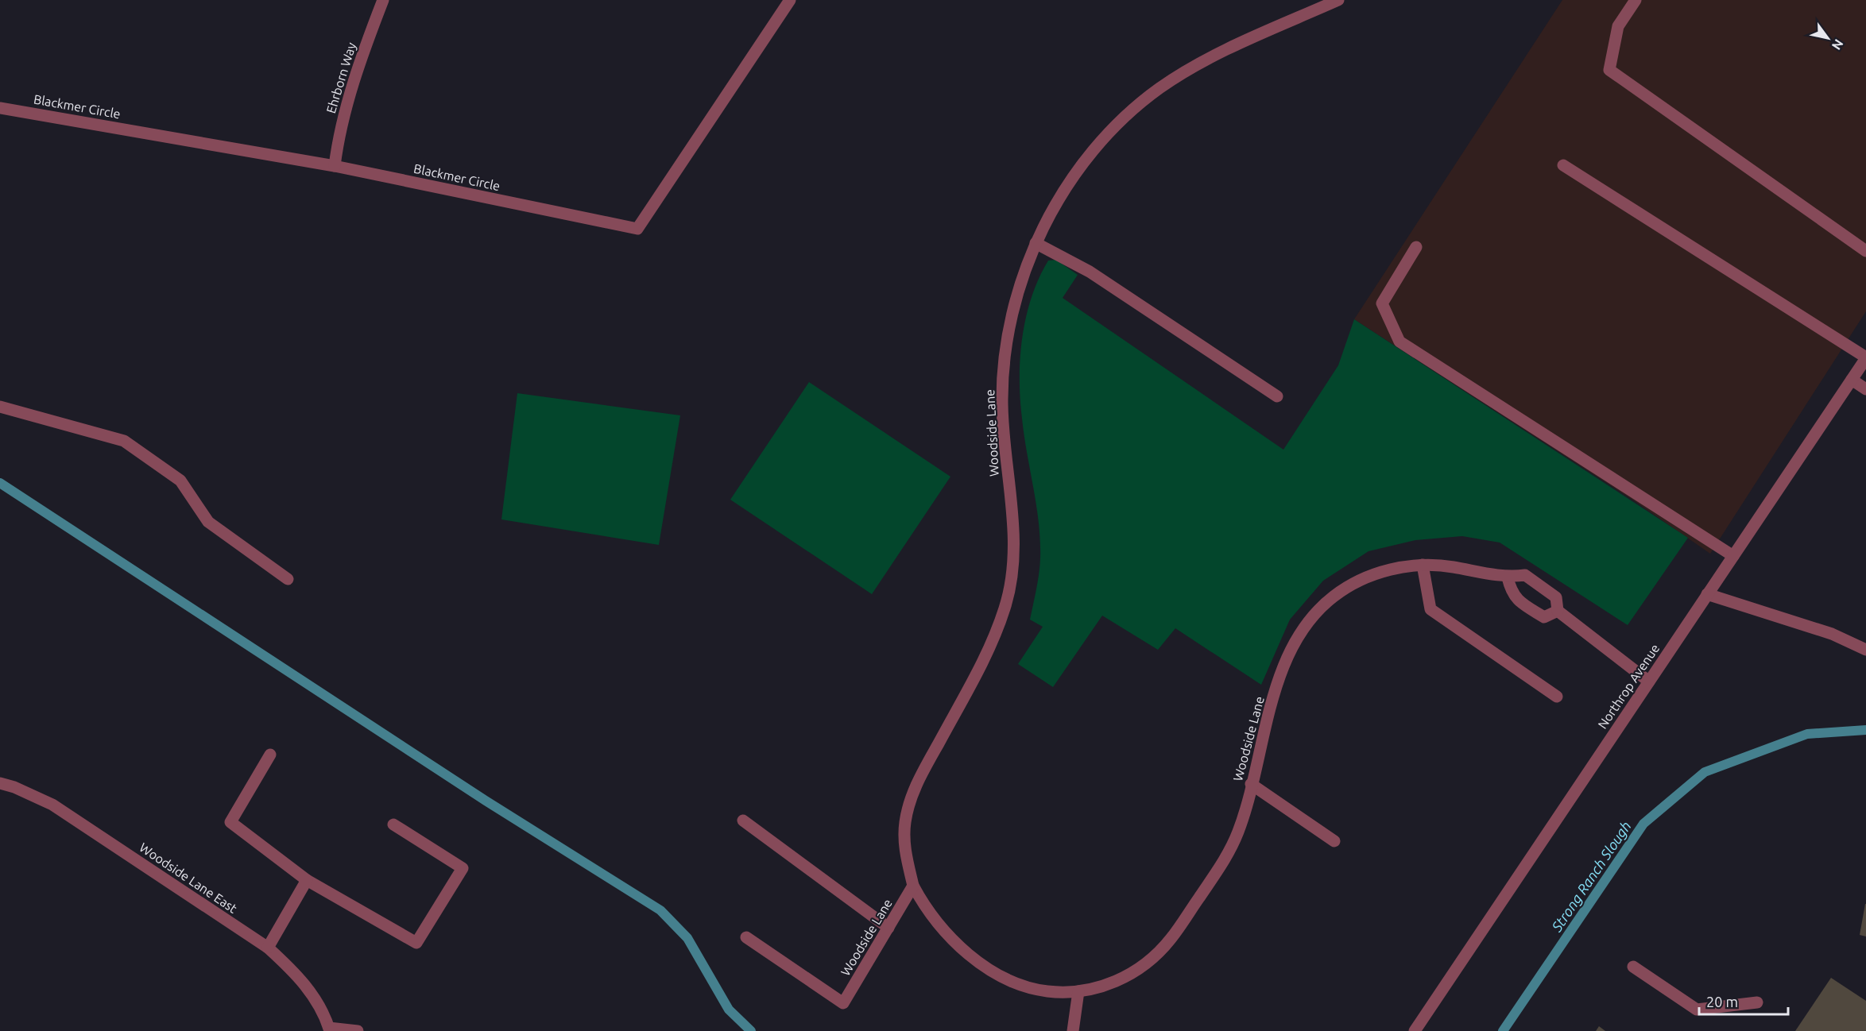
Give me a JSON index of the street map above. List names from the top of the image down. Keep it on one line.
{"streets":{"street":["Ehrborn Way","Blackmer Circle","Woodside Lane","Northrop Avenue","Woodside Lane East"]},"crossings":[["Ehrborn Way","Blackmer Circle"]],"water":["Strong Ranch Slough"],"scale_bar":"20 m","north":"bottom right"}
